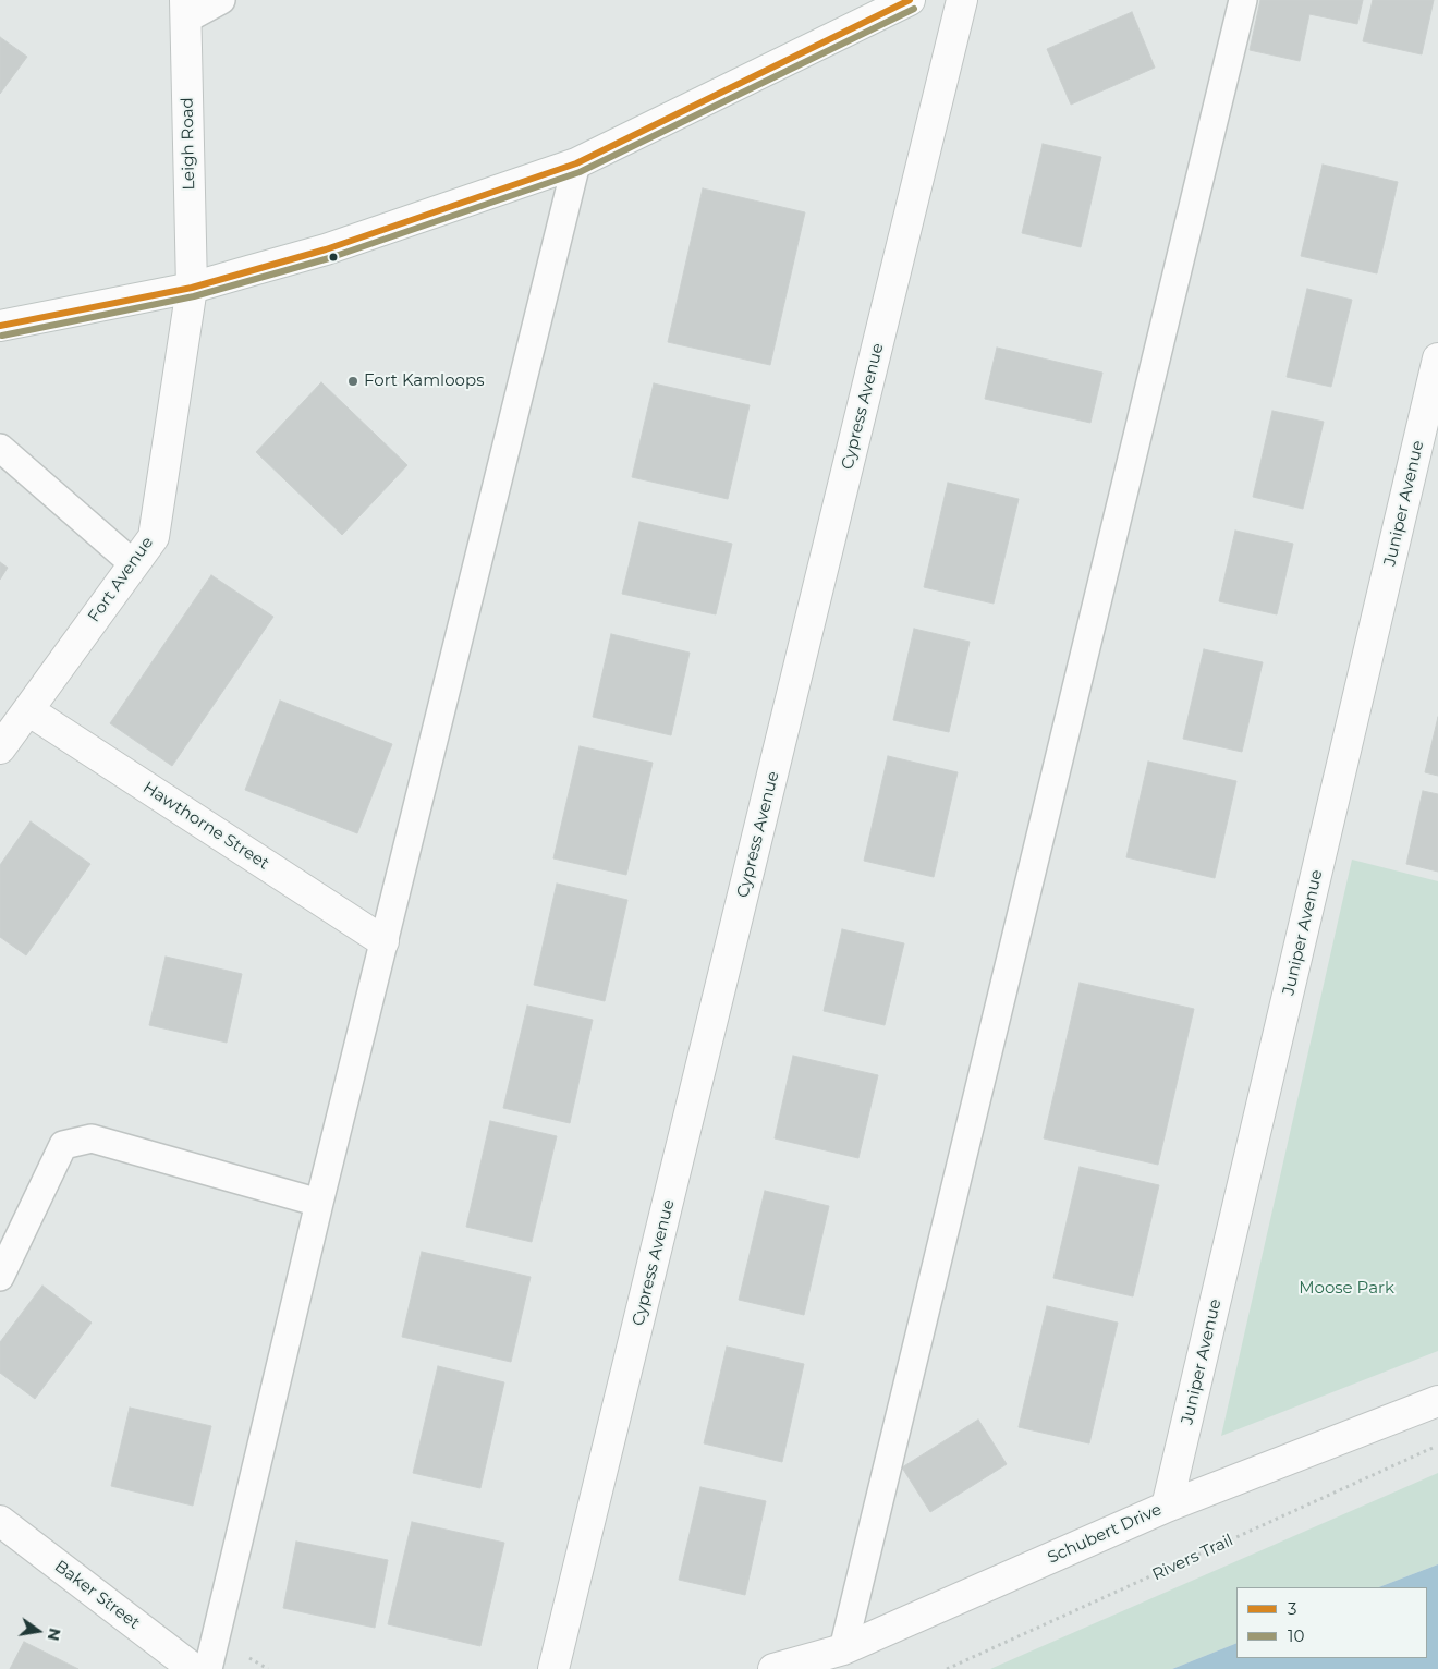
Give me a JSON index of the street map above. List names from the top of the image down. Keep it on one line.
{"streets":{"street":["Leigh Road","Cypress Avenue","Juniper Avenue","Fort Avenue","Hawthorne Street","Schubert Drive","Baker Street"],"path":["Rivers Trail"]},"crossings":[["Leigh Road","Fort Avenue"],["Juniper Avenue","Schubert Drive"],["Fort Avenue","Hawthorne Street"]],"parks":["Moose Park"],"places":["Fort Kamloops"],"lines":["transit line 3","transit line 10"],"legend":["3","10"],"north":"right"}
